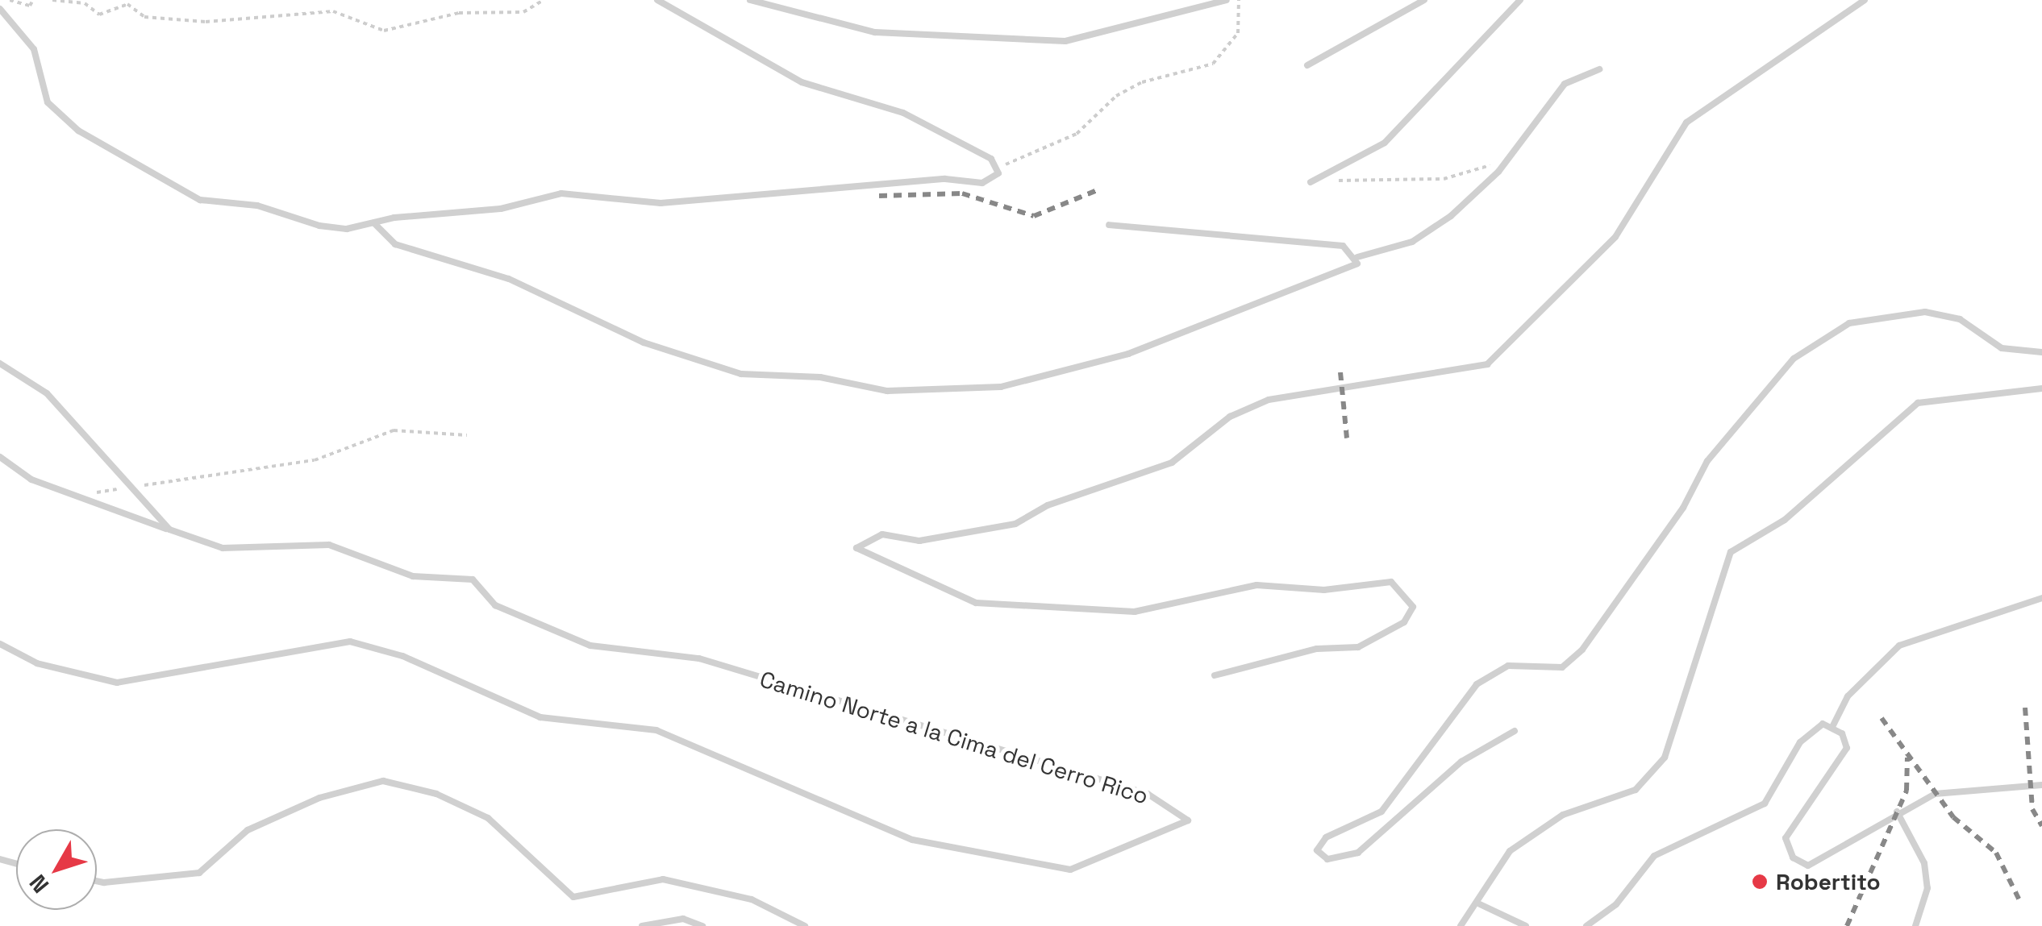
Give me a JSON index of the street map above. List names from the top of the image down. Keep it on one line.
{"streets":{"lane":["Camino Norte a la Cima del Cerro Rico"]},"places":["Robertito"],"north":"bottom left"}
